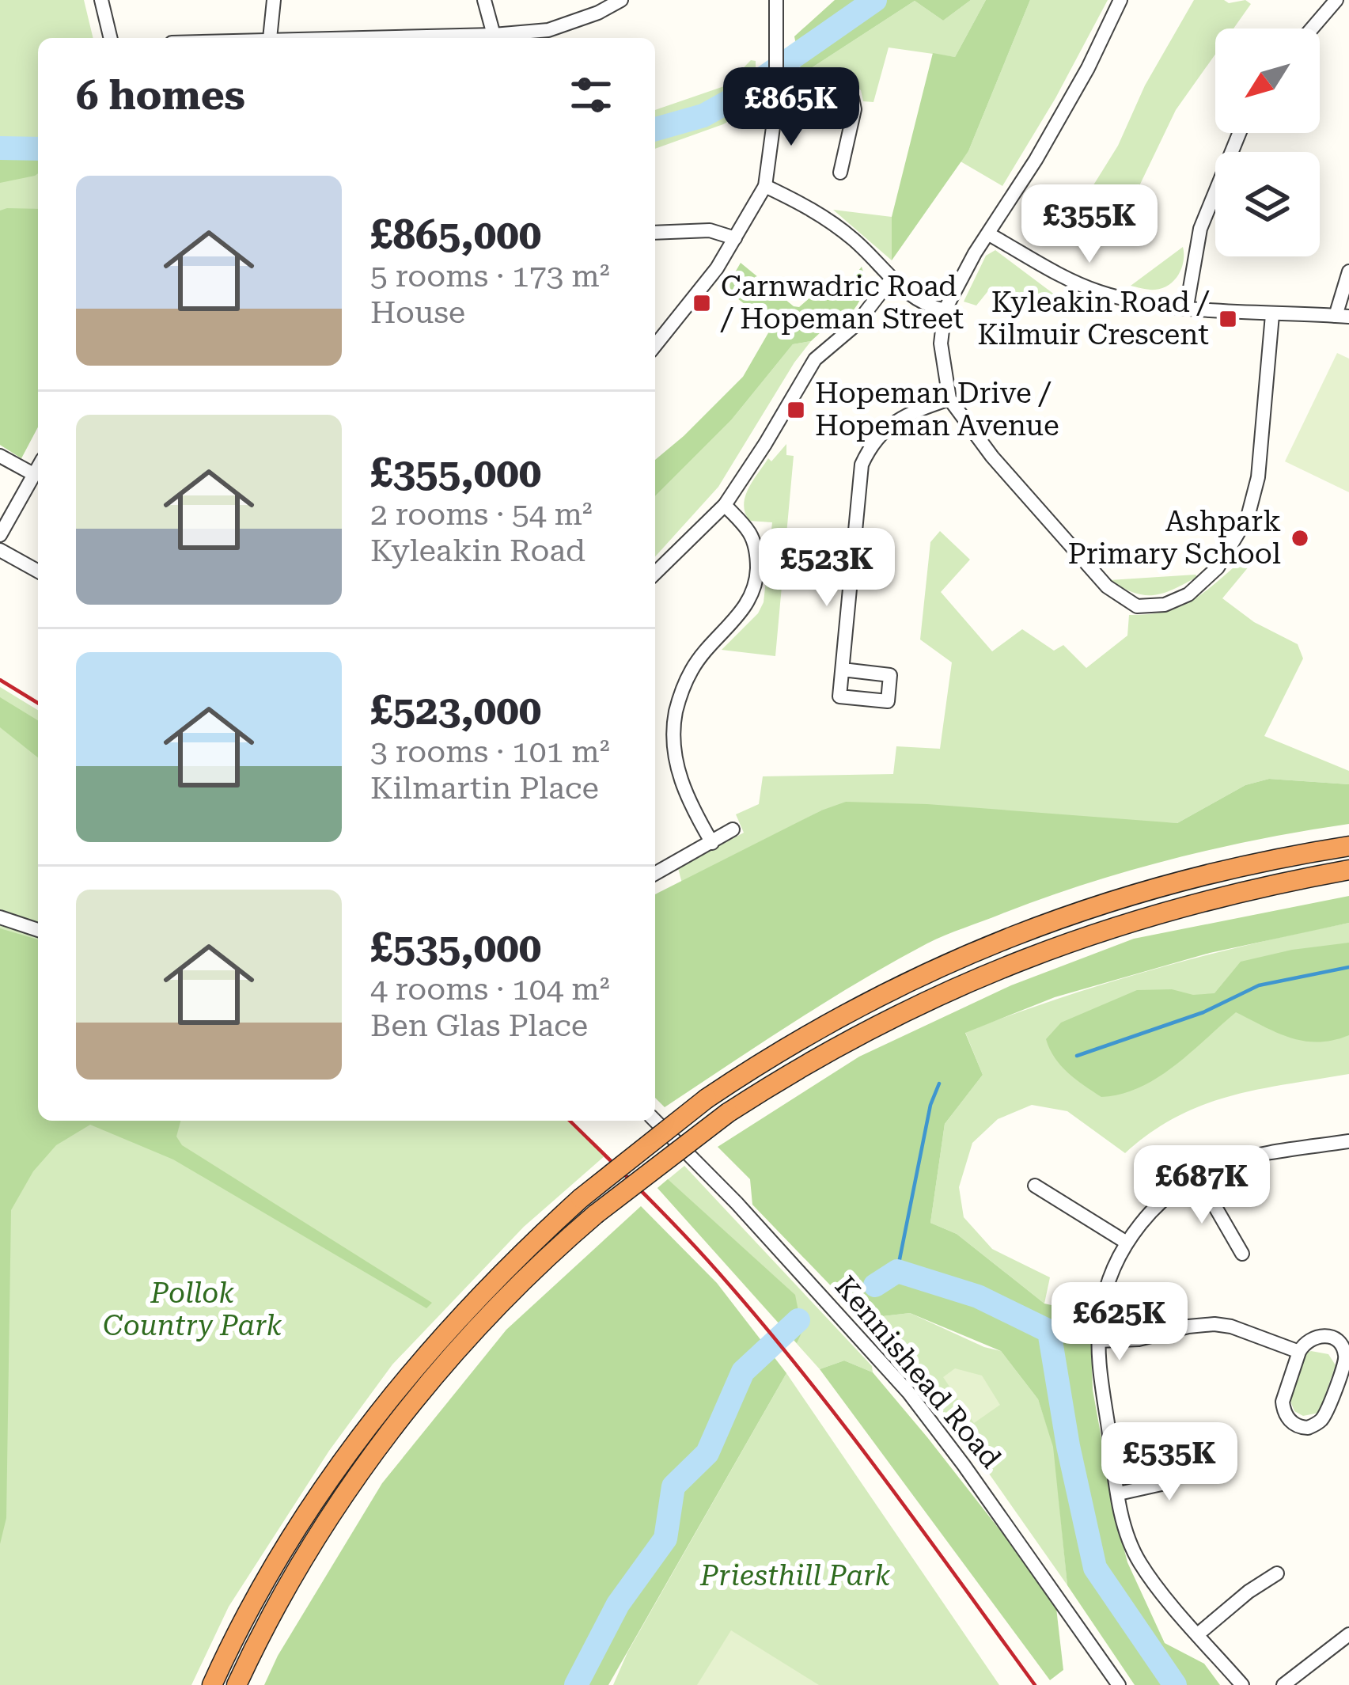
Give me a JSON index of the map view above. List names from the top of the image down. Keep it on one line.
{"streets":{"street":["Kennishead Road"]},"parks":["Pollok Country Park","Priesthill Park"],"places":{"transit":["Carnwadric Road / Hopeman Street","Kyleakin Road / Kilmuir Crescent","Hopeman Drive / Hopeman Avenue"],"other":["Ashpark Primary School"]},"north":"bottom left","page":{"heading":"6 homes","price":["£865K","£355K","£523K","£687K","£625K","£535K"],"list":[{"name":"£865,000","note":"5 rooms · 173 m² · House"},{"name":"£355,000","note":"2 rooms · 54 m² · Kyleakin Road"},{"name":"£523,000","note":"3 rooms · 101 m² · Kilmartin Place"},{"name":"£535,000","note":"4 rooms · 104 m² · Ben Glas Place"}]}}
